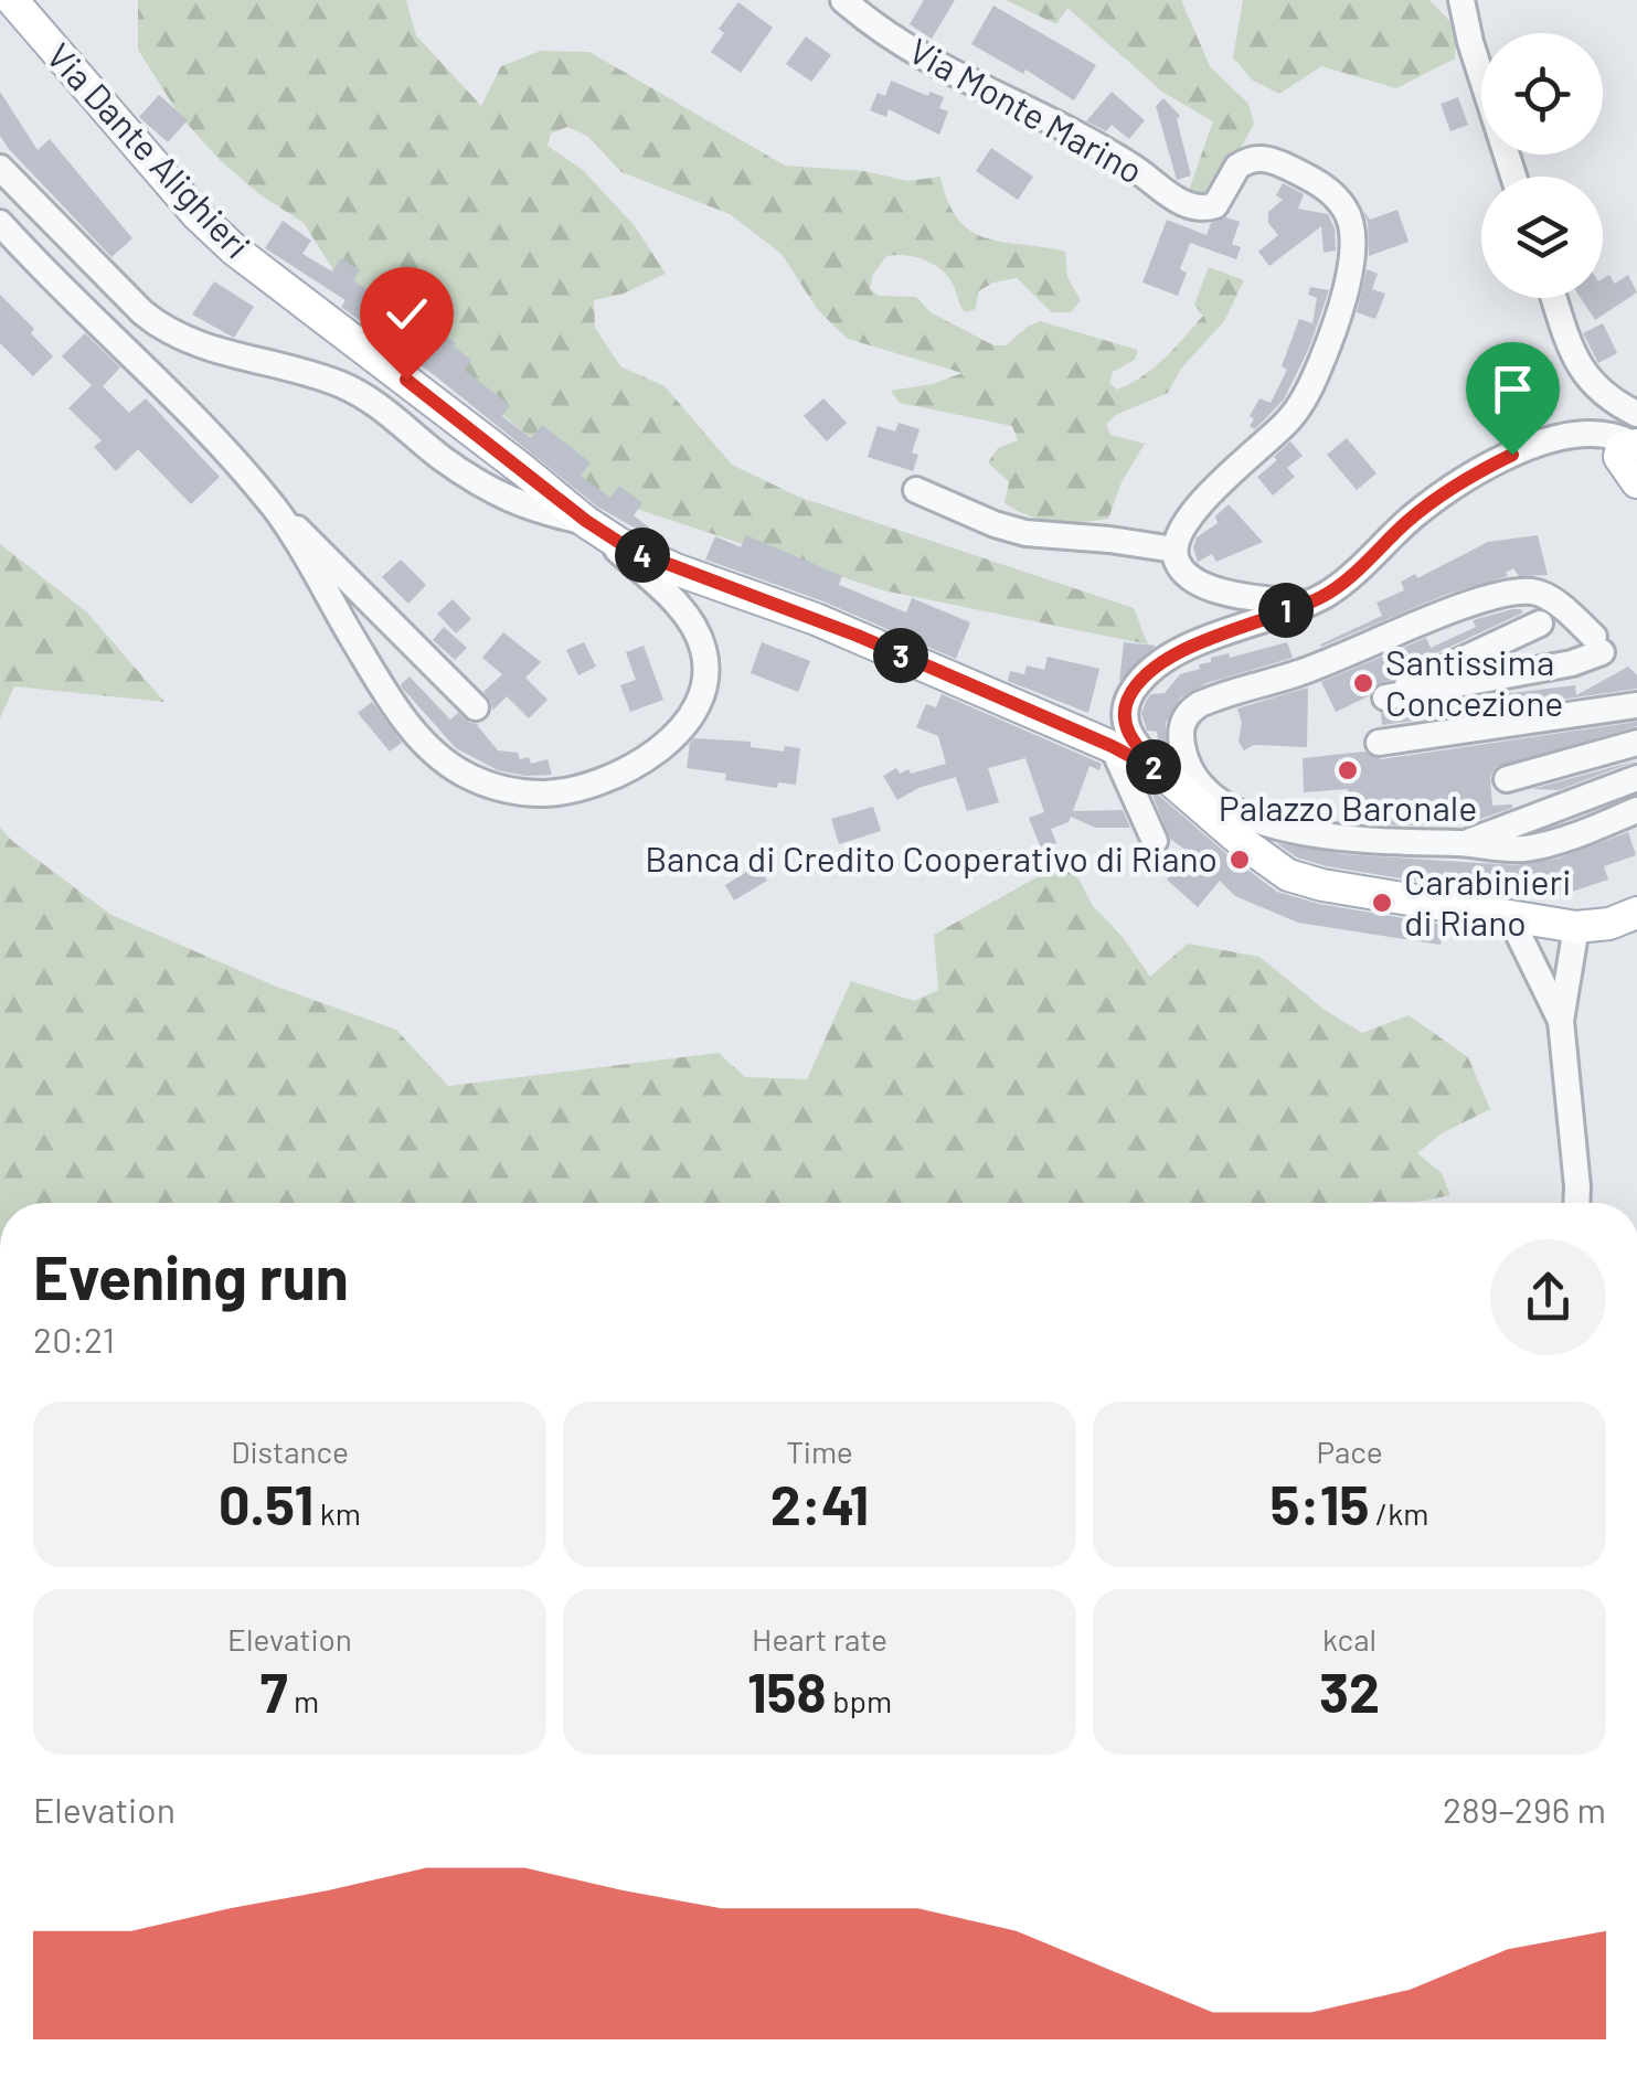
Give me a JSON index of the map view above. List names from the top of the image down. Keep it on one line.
{"streets":{"main road":["Via Dante Alighieri"],"street":["Via Monte Marino"]},"places":["Santissima Concezione","Palazzo Baronale","Banca di Credito Cooperativo di Riano","Carabinieri di Riano"],"page":{"pins":["4","1","3","2"],"heading":["Evening run","20:21"],"stats":[["Distance","0.51 km"],["Time","2:41"],["Pace","5:15 /km"],["Elevation","7 m"],["Heart rate","158 bpm"],["kcal","32"]],"chart":["Elevation","289–296 m"]}}
